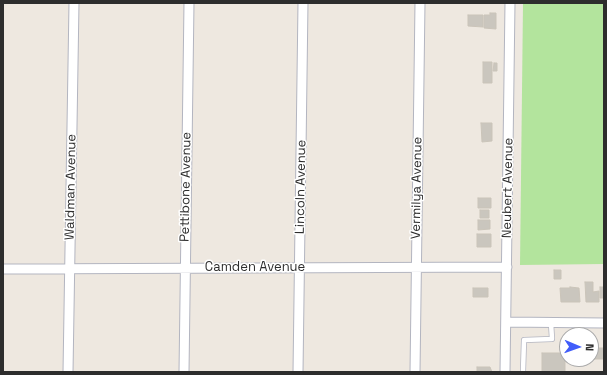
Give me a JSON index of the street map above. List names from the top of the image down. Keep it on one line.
{"streets":{"street":["Waldman Avenue","Pettibone Avenue","Lincoln Avenue","Vermilya Avenue","Neubert Avenue","Camden Avenue"]},"crossings":[["Waldman Avenue","Camden Avenue"],["Pettibone Avenue","Camden Avenue"],["Lincoln Avenue","Camden Avenue"],["Vermilya Avenue","Camden Avenue"],["Neubert Avenue","Camden Avenue"]],"north":"right"}
